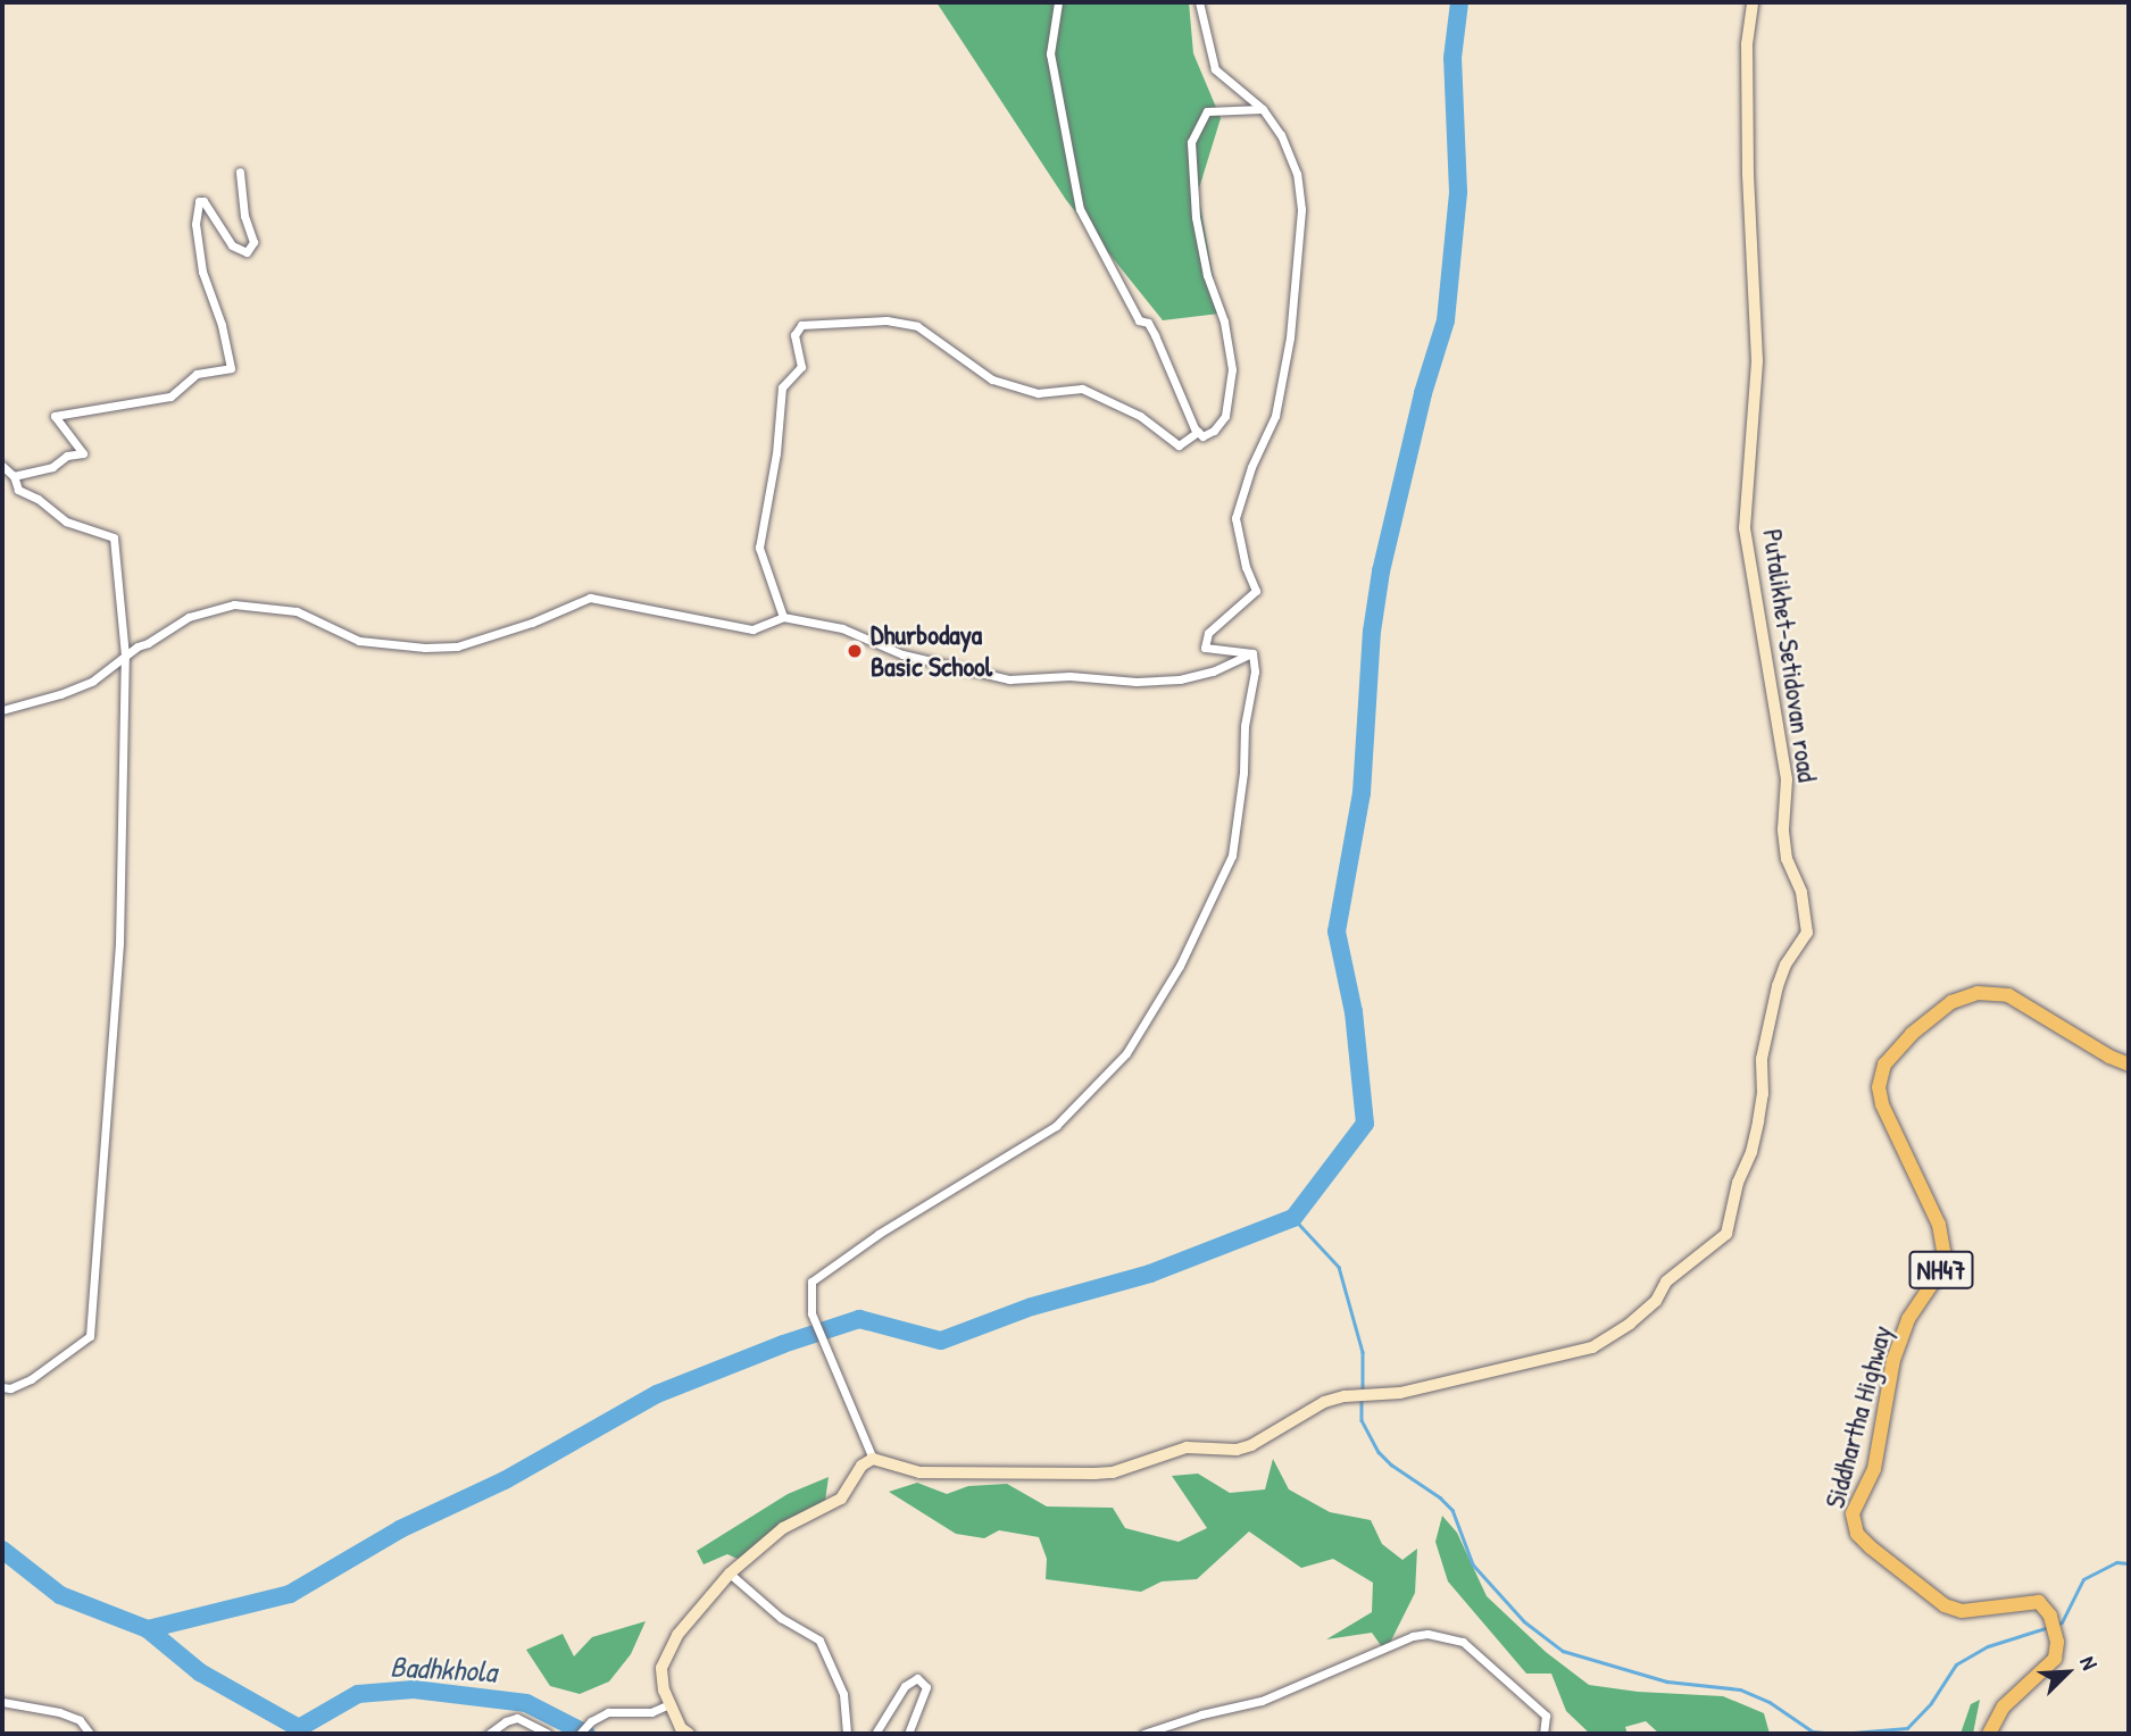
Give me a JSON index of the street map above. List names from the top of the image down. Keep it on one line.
{"streets":{"highway":["NH47","Siddhartha Highway"],"main road":["Putalikhet-Setidovan road"]},"water":["Badhkhola"],"places":["Dhurbodaya Basic School"],"north":"top right"}
